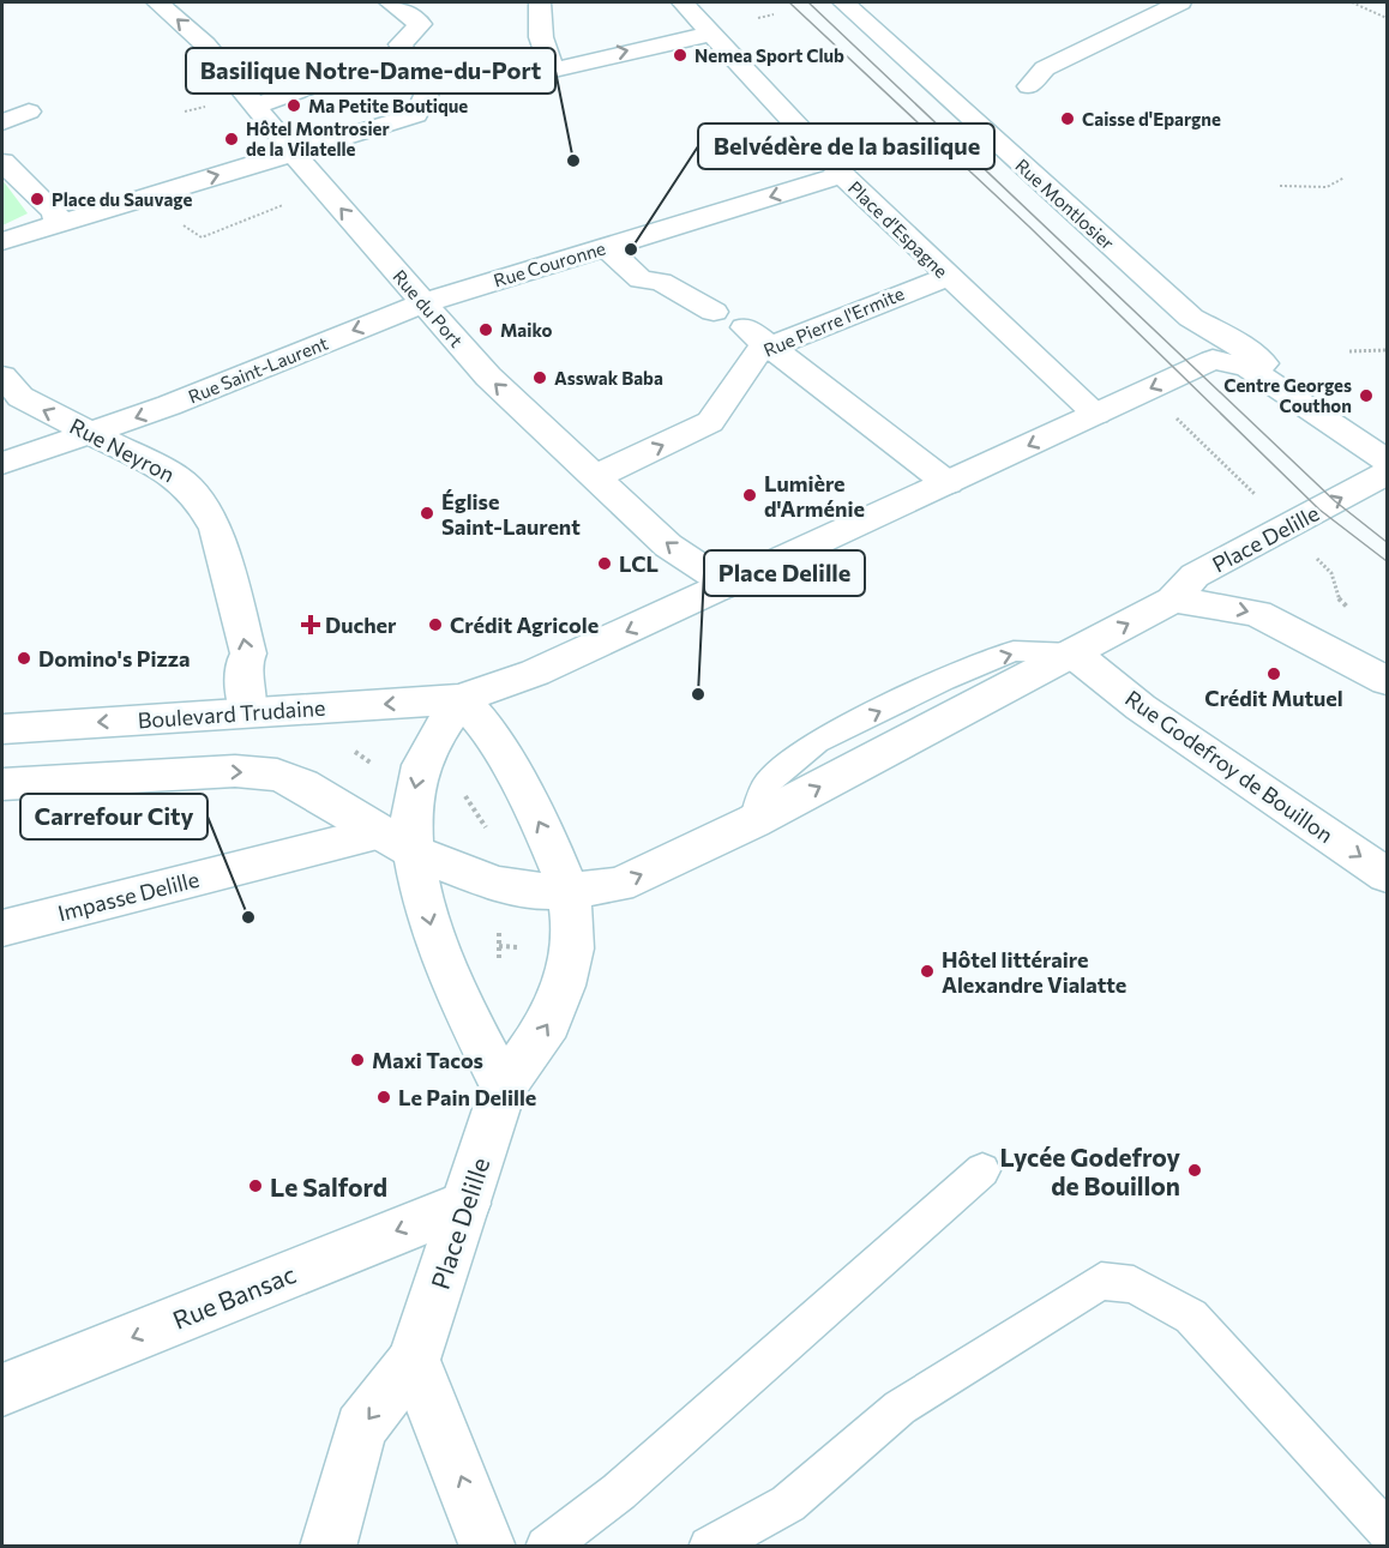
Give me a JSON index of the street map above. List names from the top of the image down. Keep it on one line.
{"streets":{"street":["Rue Montlosier","Place d'Espagne","Rue Couronne","Rue du Port","Rue Pierre l'Ermite","Rue Saint-Laurent","Rue Neyron","Place Delille","Boulevard Trudaine","Rue Godefroy de Bouillon","Impasse Delille","Rue Bansac"]},"crossings":[["Place d'Espagne","Rue Couronne"],["Place d'Espagne","Rue Pierre l'Ermite"],["Rue Couronne","Rue du Port"],["Rue Couronne","Rue Saint-Laurent"],["Rue du Port","Rue Pierre l'Ermite"],["Rue du Port","Rue Saint-Laurent"],["Rue Saint-Laurent","Rue Neyron"],["Rue Neyron","Boulevard Trudaine"],["Place Delille","Boulevard Trudaine"],["Place Delille","Rue Godefroy de Bouillon"],["Place Delille","Impasse Delille"],["Place Delille","Rue Bansac"]],"one_way":["Rue Neyron","Rue Bansac"],"places":{"other":["Nemea Sport Club","Ma Petite Boutique","Caisse d'Epargne","Hôtel Montrosier de la Vilatelle","Basilique Notre-Dame-du-Port","Place du Sauvage","Belvédère de la basilique","Maiko","Asswak Baba","Centre Georges Couthon","Lumière d'Arménie","Église Saint-Laurent","LCL","Crédit Agricole","Domino's Pizza","Crédit Mutuel","Place Delille","Carrefour City","Hôtel littéraire Alexandre Vialatte","Maxi Tacos","Le Pain Delille","Lycée Godefroy de Bouillon","Le Salford"],"health":["Ducher"]}}
